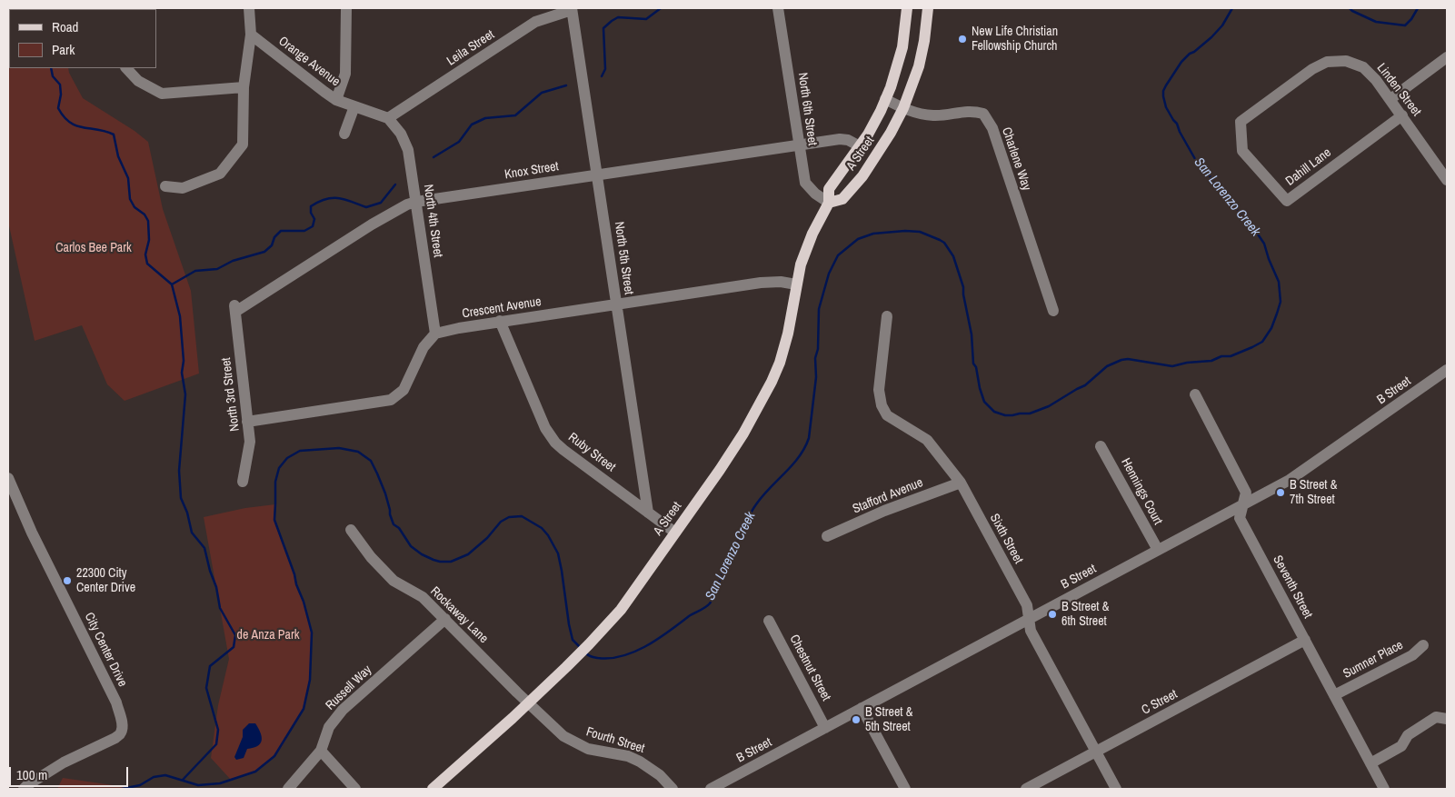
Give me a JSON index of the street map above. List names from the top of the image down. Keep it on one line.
{"streets":{"main road":["A Street"],"street":["Leila Street","Orange Avenue","Linden Street","North 6th Street","Charlene Way","Dahill Lane","Knox Street","North 4th Street","North 5th Street","Crescent Avenue","B Street","North 3rd Street","Ruby Street","Hennings Court","Stafford Avenue","Sixth Street","Seventh Street","Rockaway Lane","City Center Drive","Sumner Place","Chestnut Street","Russell Way","C Street","Fourth Street"]},"crossings":[["Leila Street","Orange Avenue"],["Leila Street","North 4th Street"],["Leila Street","North 5th Street"],["Orange Avenue","North 4th Street"],["Linden Street","Dahill Lane"],["North 6th Street","A Street"],["North 6th Street","Knox Street"],["A Street","Charlene Way"],["A Street","Knox Street"],["A Street","Crescent Avenue"],["A Street","Ruby Street"],["A Street","Rockaway Lane"],["A Street","Fourth Street"],["Knox Street","North 4th Street"],["Knox Street","North 5th Street"],["Knox Street","North 3rd Street"],["North 4th Street","Crescent Avenue"],["North 5th Street","Crescent Avenue"],["North 5th Street","Ruby Street"],["Crescent Avenue","Ruby Street"],["B Street","Hennings Court"],["B Street","Sixth Street"],["B Street","Seventh Street"],["B Street","Chestnut Street"],["Stafford Avenue","Sixth Street"],["Sixth Street","C Street"],["Seventh Street","Sumner Place"],["Seventh Street","C Street"],["Rockaway Lane","Russell Way"],["Rockaway Lane","Fourth Street"]],"water":["San Lorenzo Creek"],"parks":["Carlos Bee Park","de Anza Park"],"places":["New Life Christian Fellowship Church","B Street & 7th Street","22300 City Center Drive","B Street & 6th Street","B Street & 5th Street"],"legend":["Road","Park"],"scale_bar":"100 m"}
